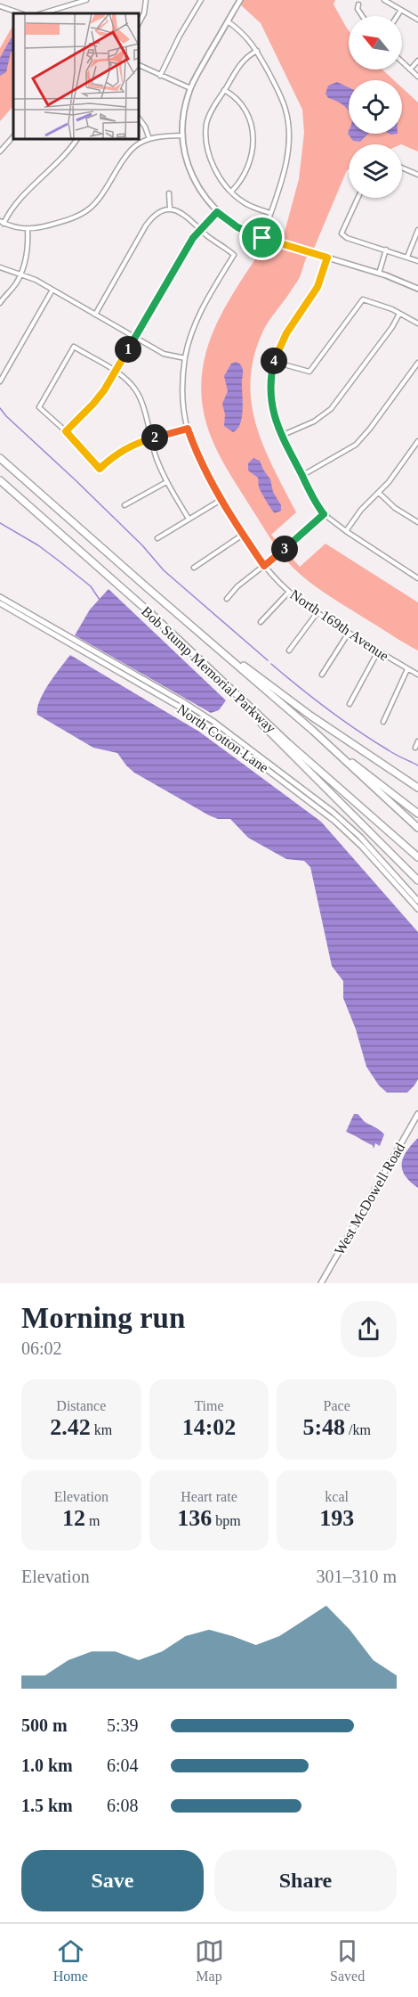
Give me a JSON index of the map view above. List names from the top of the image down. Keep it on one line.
{"streets":{"highway":["Bob Stump Memorial Parkway"],"main road":["North Cotton Lane","West McDowell Road"],"street":["North 169th Avenue"]},"north":"top left","page":{"pins":["1","4","2","3"],"heading":["Morning run","06:02"],"stats":[["Distance","2.42 km"],["Time","14:02"],["Pace","5:48 /km"],["Elevation","12 m"],["Heart rate","136 bpm"],["kcal","193"]],"chart":["Elevation","301–310 m"],"list":[{"name":"500 m","note":"5:39"},{"name":"1.0 km","note":"6:04"},{"name":"1.5 km","note":"6:08"}],"buttons":["Save","Share"],"tabs":["Home","Map","Saved"]}}
